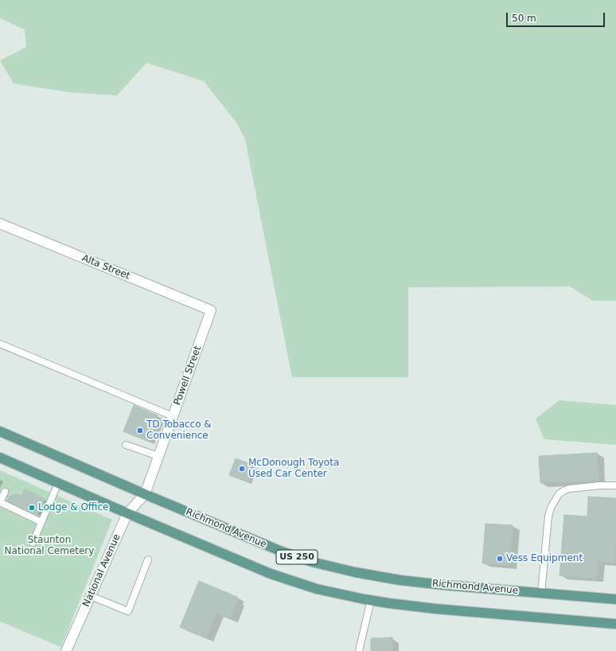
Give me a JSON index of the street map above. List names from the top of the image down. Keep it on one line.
{"streets":{"main road":["Richmond Avenue","US 250"],"street":["Alta Street","Powell Street","National Avenue"]},"crossings":[["Alta Street","Powell Street"],["Powell Street","Richmond Avenue"],["Powell Street","National Avenue"],["Richmond Avenue","National Avenue"],["US 250","National Avenue"]],"parks":["Staunton National Cemetery"],"places":["TD Tobacco & Convenience","McDonough Toyota Used Car Center","Lodge & Office","Vess Equipment"],"scale_bar":"50 m"}
